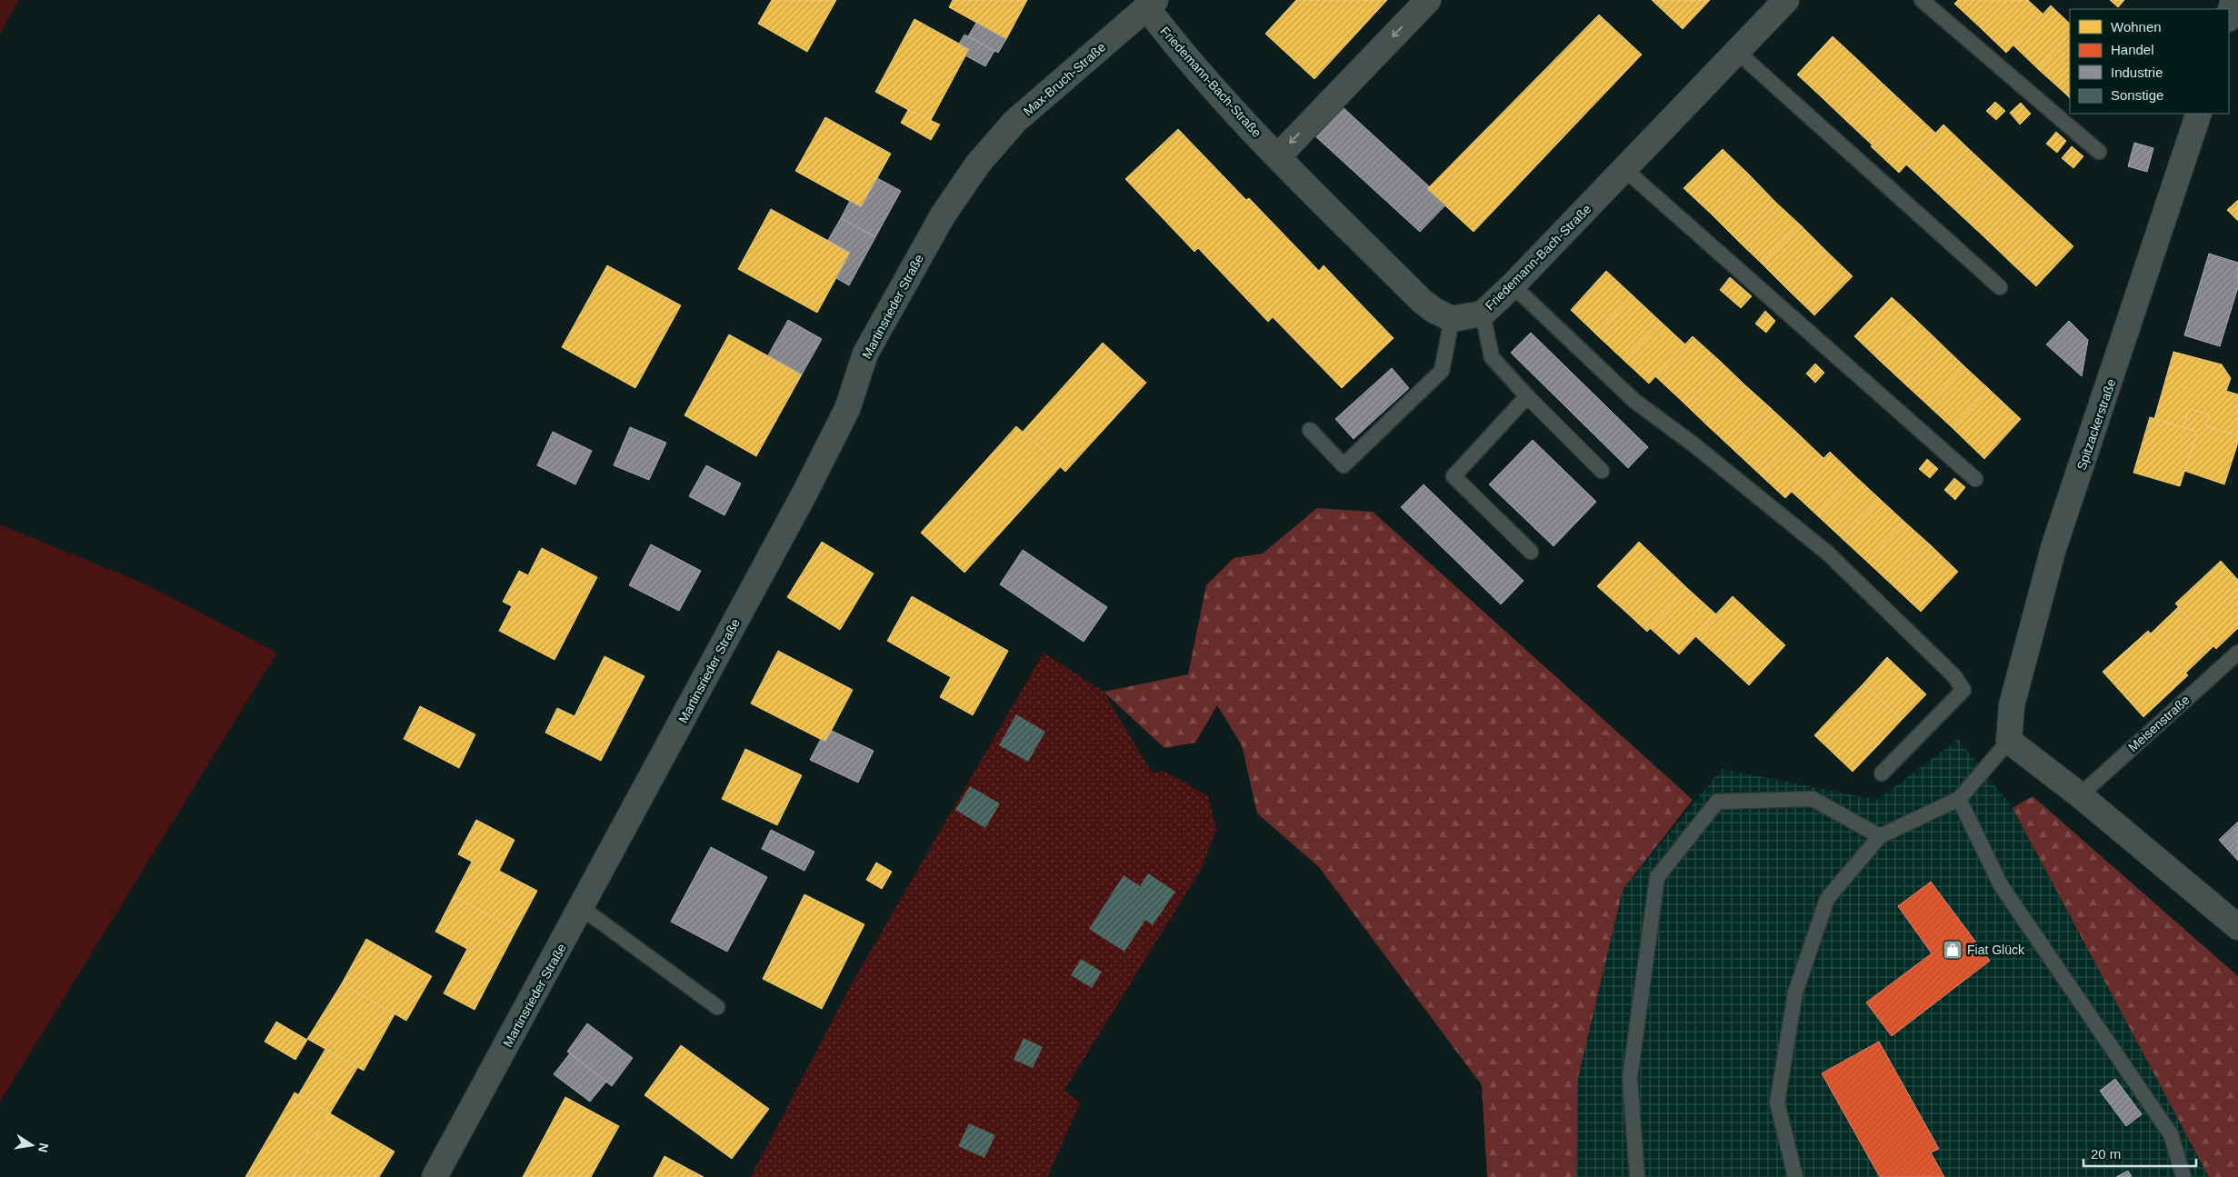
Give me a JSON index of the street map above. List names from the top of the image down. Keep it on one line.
{"streets":{"street":["Max-Bruch-Straße","Friedemann-Bach-Straße","Martinsrieder Straße","Spitzackerstraße"],"lane":["Meisenstraße"]},"crossings":[["Max-Bruch-Straße","Friedemann-Bach-Straße"],["Max-Bruch-Straße","Martinsrieder Straße"]],"places":{"shop":["Fiat Glück"]},"legend":["Wohnen","Handel","Industrie","Sonstige"],"scale_bar":"20 m","north":"right"}
